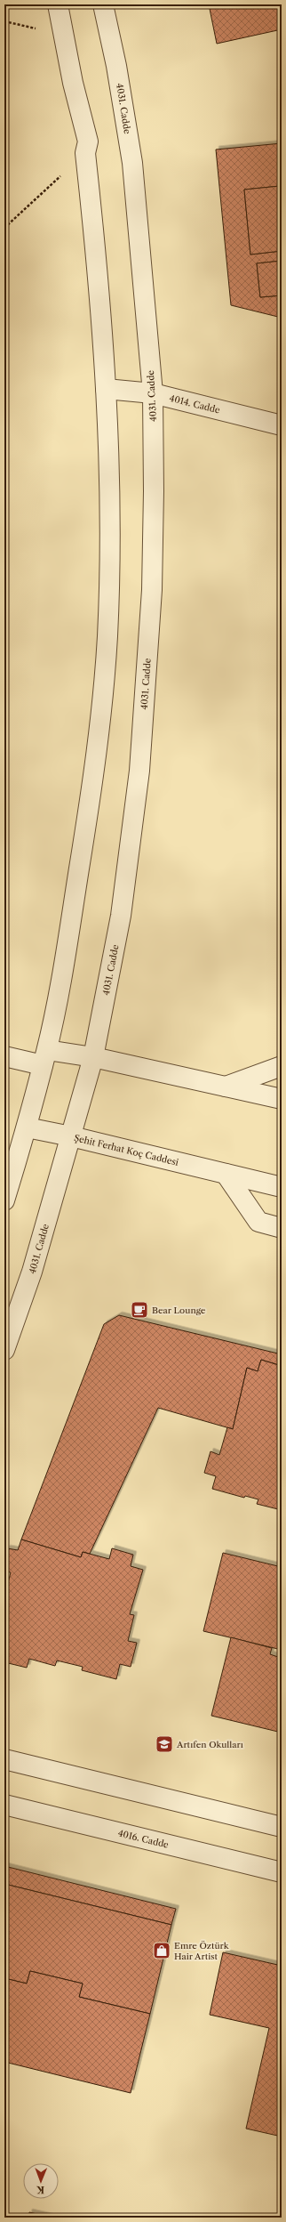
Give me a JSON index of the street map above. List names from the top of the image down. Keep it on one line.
{"streets":{"street":["4031. Cadde","4014. Cadde","Şehit Ferhat Koç Caddesi","4016. Cadde"]},"crossings":[["4031. Cadde","4014. Cadde"],["4031. Cadde","Şehit Ferhat Koç Caddesi"]],"places":{"cafe":["Bear Lounge"],"school or university":["Artıfen Okulları"],"shop":["Emre Öztürk Hair Artist"]},"north":"bottom"}
